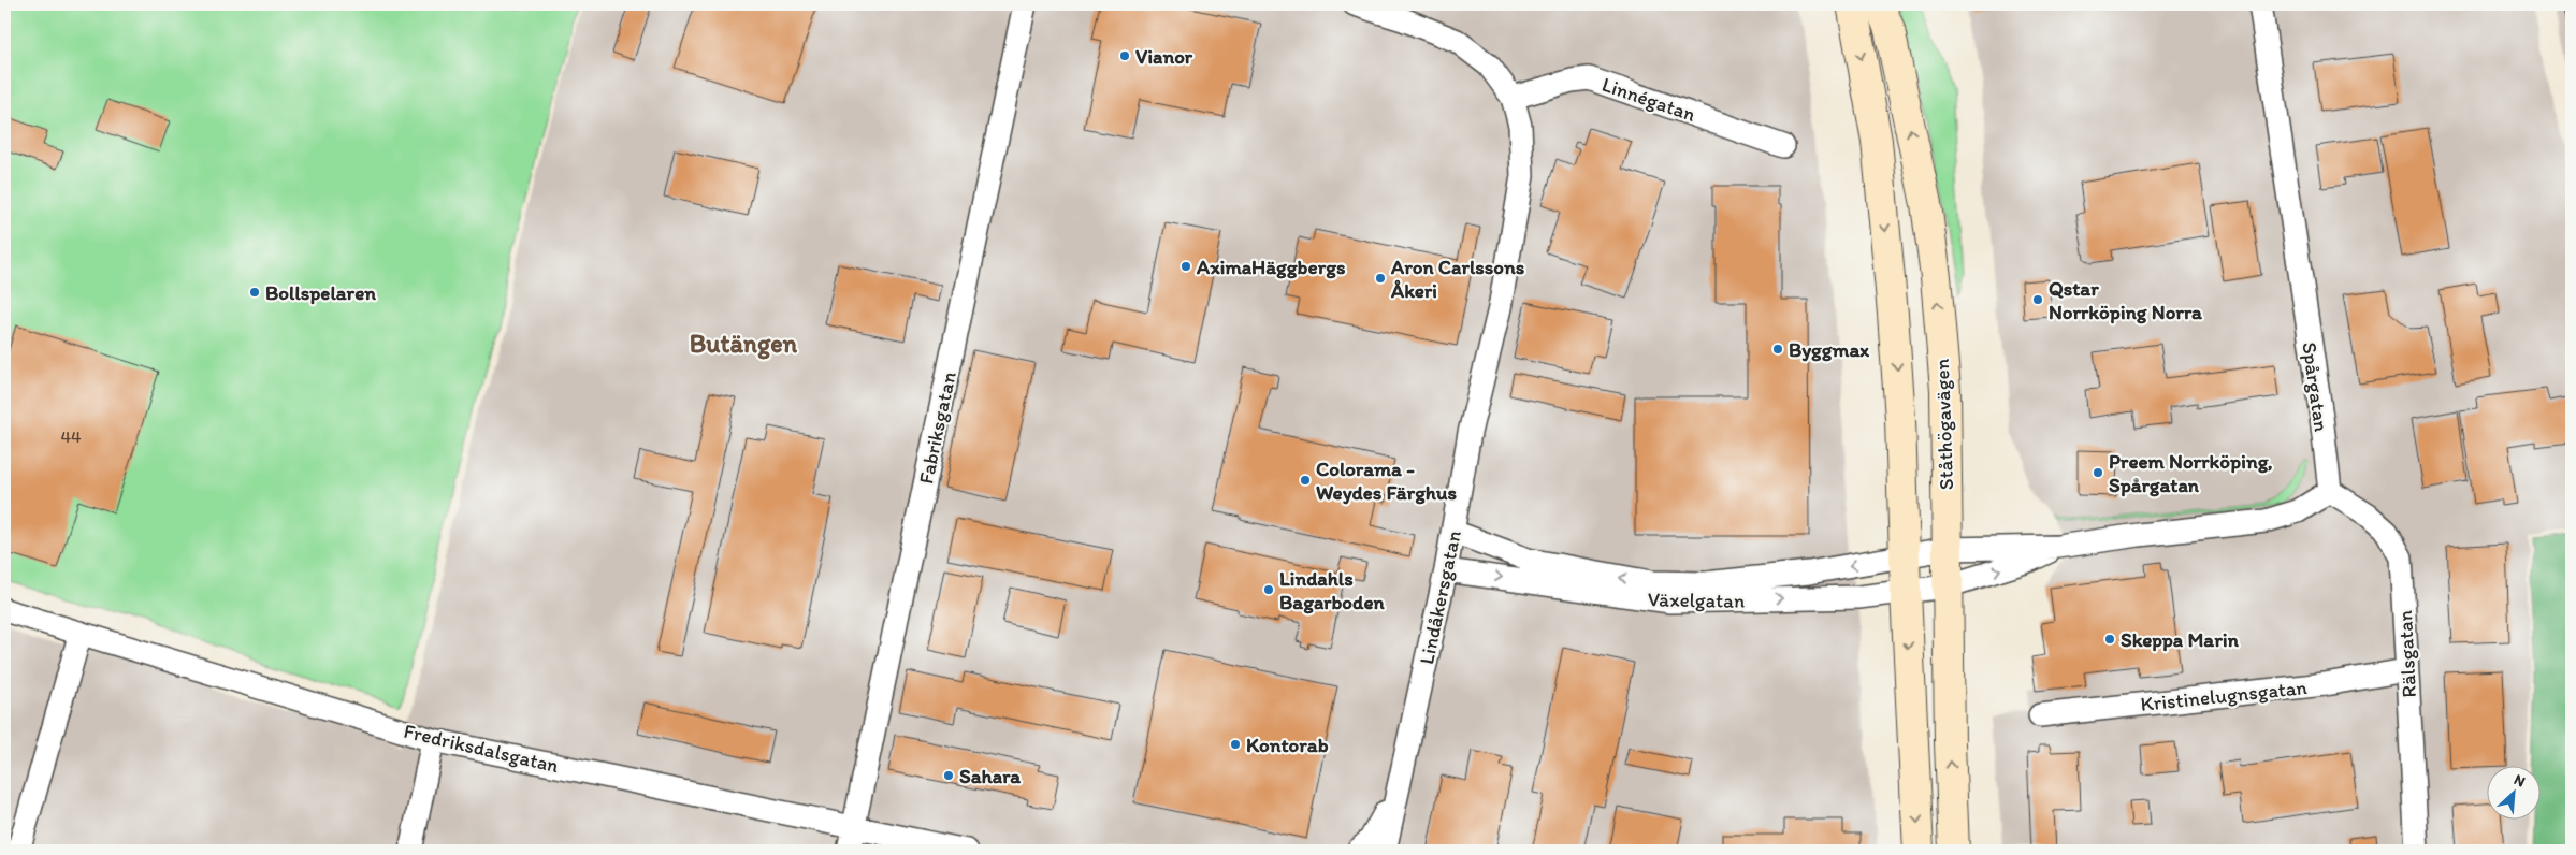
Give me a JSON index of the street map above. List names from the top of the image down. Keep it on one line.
{"streets":{"main road":["Ståthögavägen"],"street":["Linnégatan","Spårgatan","Fabriksgatan","Lindåkersgatan","Växelgatan","Rälsgatan","Kristinelugnsgatan","Fredriksdalsgatan"]},"crossings":[["Linnégatan","Lindåkersgatan"],["Spårgatan","Rälsgatan"],["Ståthögavägen","Växelgatan"],["Fabriksgatan","Fredriksdalsgatan"],["Lindåkersgatan","Växelgatan"],["Rälsgatan","Kristinelugnsgatan"]],"districts":["Butängen"],"places":["Vianor","AximaHäggbergs","Aron Carlssons Åkeri","Bollspelaren","Qstar Norrköping Norra","Byggmax","Preem Norrköping, Spårgatan","Colorama - Weydes Färghus","Lindahls Bagarboden","Skeppa Marin","Kontorab","Sahara"],"house_numbers":["44"],"north":"top right"}
